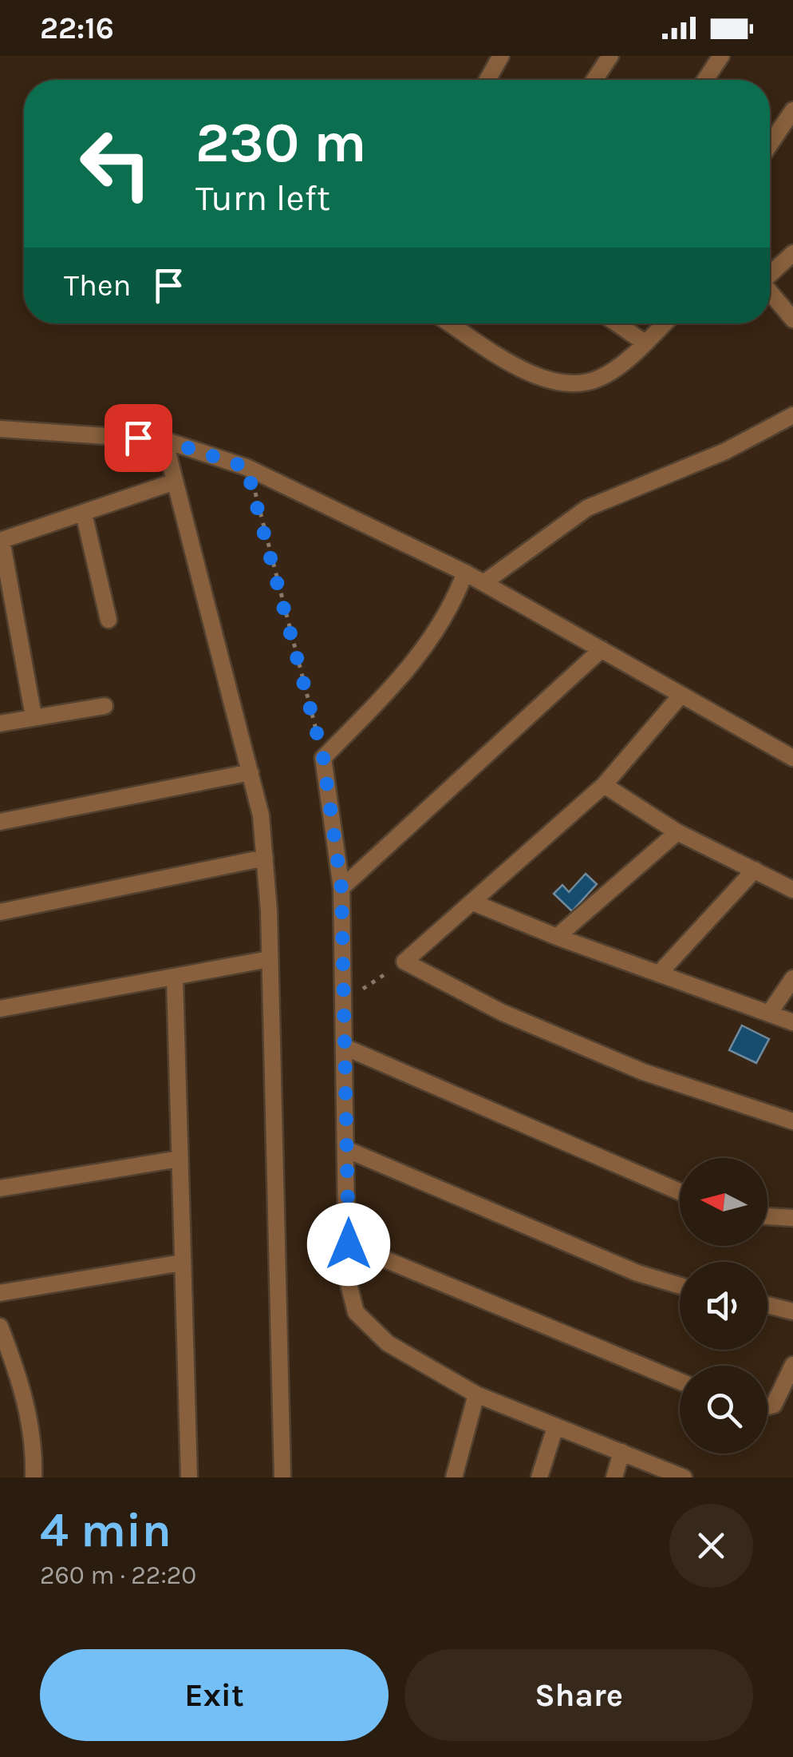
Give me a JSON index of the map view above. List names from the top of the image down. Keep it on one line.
{"north":"left","page":{"status":"22:16","turn":["230 m","Turn left"],"then":"Then","heading":["4 min","260 m · 22:20"],"buttons":["Exit","Share"]}}
